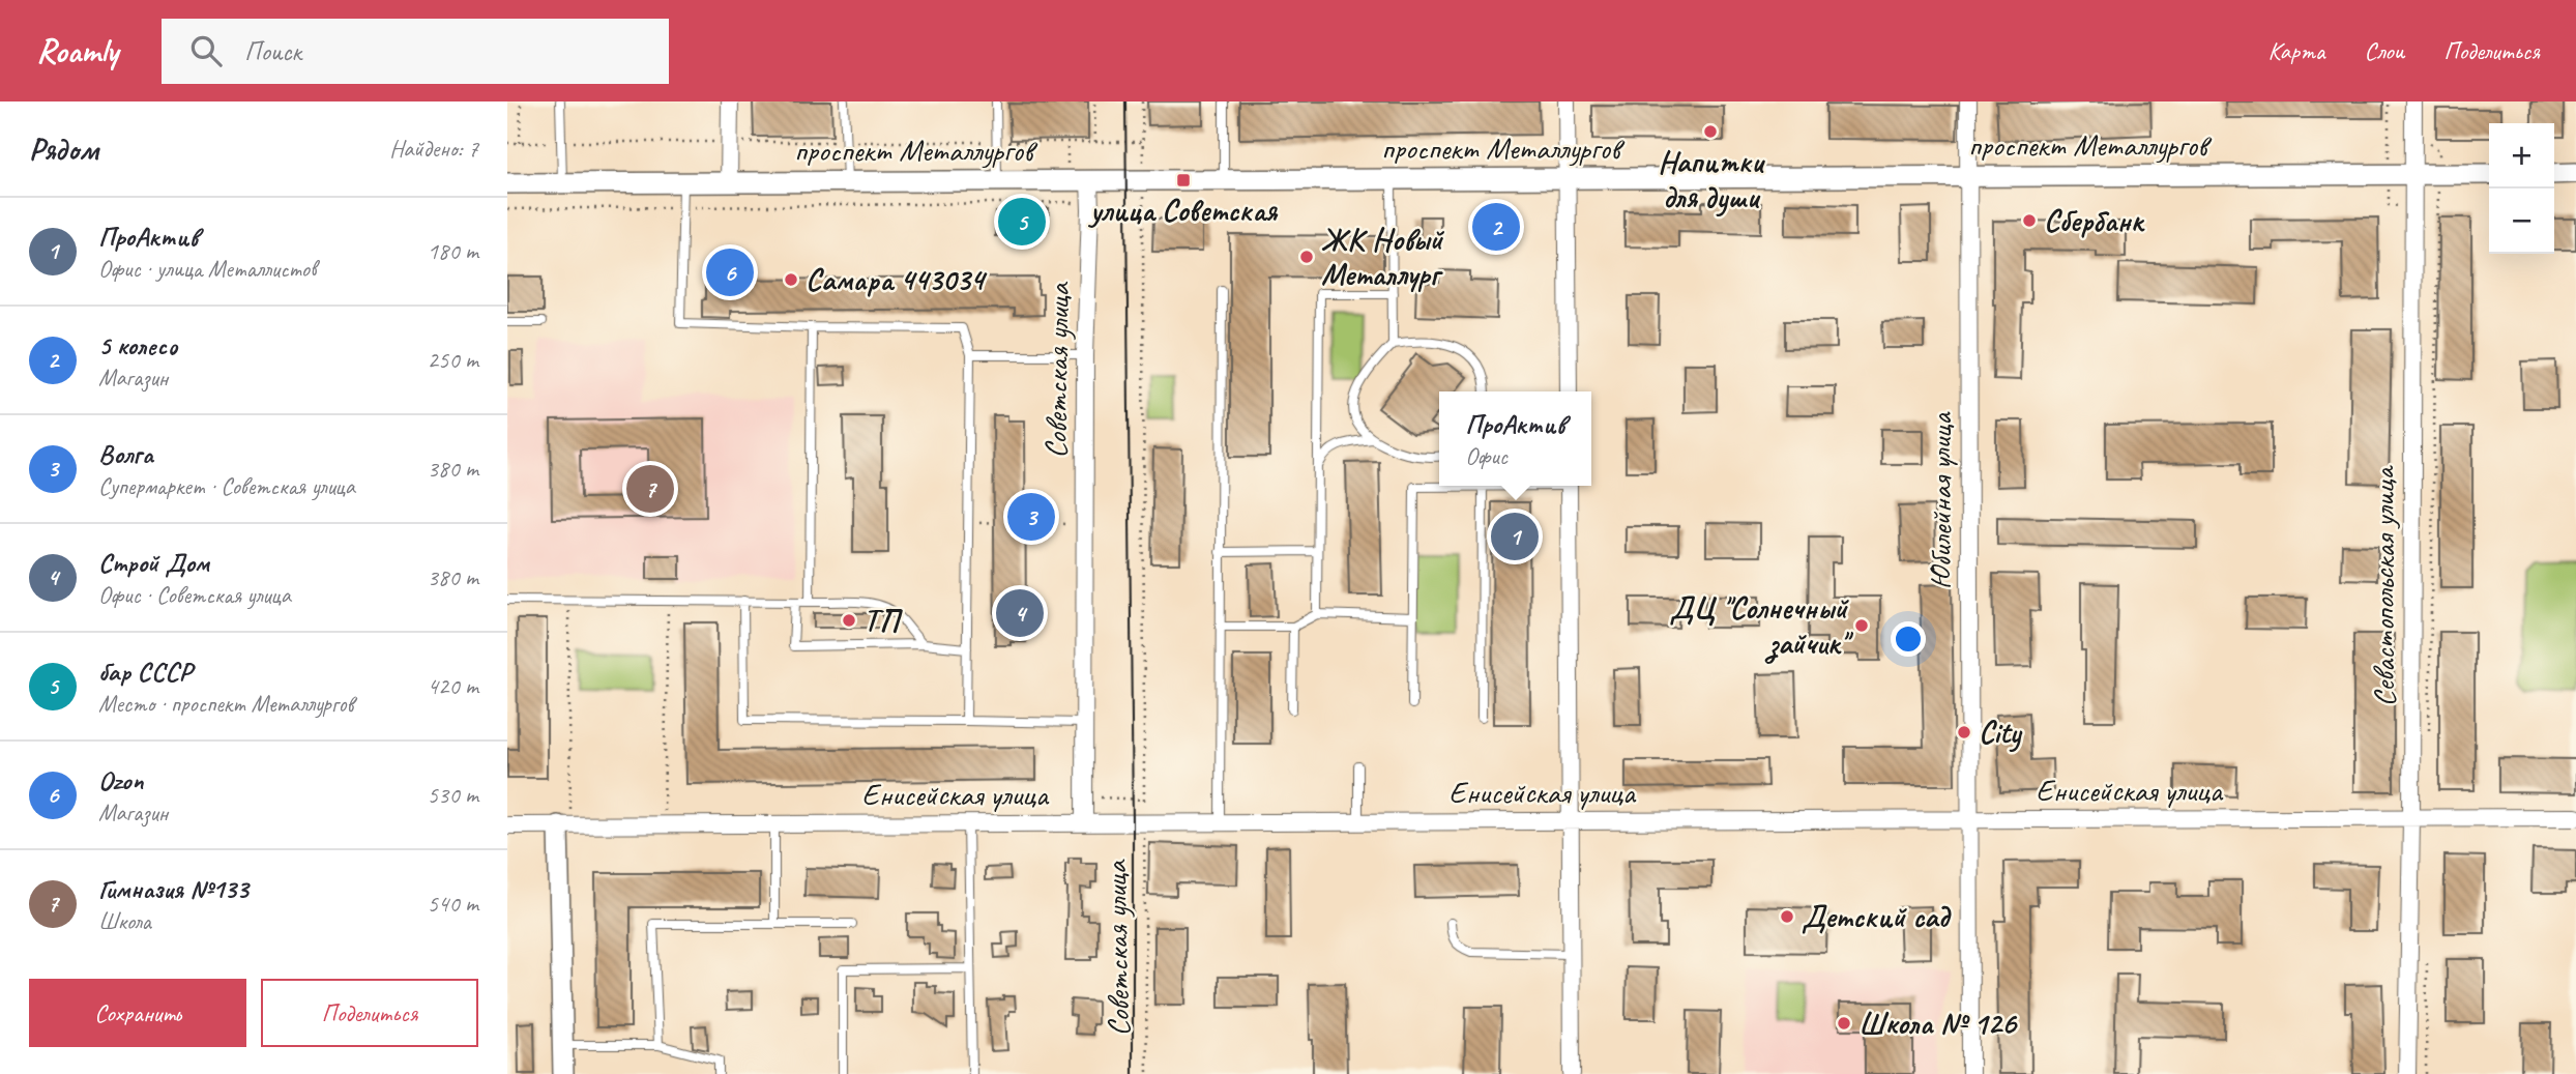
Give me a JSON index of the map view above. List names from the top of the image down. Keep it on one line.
{"streets":{"street":["проспект Металлургов","Советская улица","Юбилейная улица","Севастопольская улица","Енисейская улица"]},"crossings":[["проспект Металлургов","Советская улица"],["проспект Металлургов","Юбилейная улица"],["проспект Металлургов","Севастопольская улица"],["Советская улица","Енисейская улица"],["Юбилейная улица","Енисейская улица"],["Севастопольская улица","Енисейская улица"]],"places":{"other":["Напитки для души","Сбербанк","ЖК Новый Металлург","Самара 443034","ТП","ДЦ \"Солнечный зайчик\"","City","Детский сад","Школа № 126"],"transit":["улица Советская"]},"page":{"header":"Roamly","search":"Поиск","nav":["Карта","Слои","Поделиться"],"heading":["Рядом","Найдено: 7"],"map_buttons":["+","−"],"pins":["5","2","6","7","3","1","4"],"list":[{"mark":"1","name":"ПроАктив","note":"Офис · улица Металлистов","value":"180 m"},{"mark":"2","name":"5 колесо","note":"Магазин","value":"250 m"},{"mark":"3","name":"Волга","note":"Супермаркет · Советская улица","value":"380 m"},{"mark":"4","name":"Строй Дом","note":"Офис · Советская улица","value":"380 m"},{"mark":"5","name":"бар СССР","note":"Место · проспект Металлургов","value":"420 m"},{"mark":"6","name":"Ozon","note":"Магазин","value":"530 m"},{"mark":"7","name":"Гимназия №133","note":"Школа","value":"540 m"}],"popup":["ПроАктив","Офис"],"buttons":["Сохранить","Поделиться"]}}
